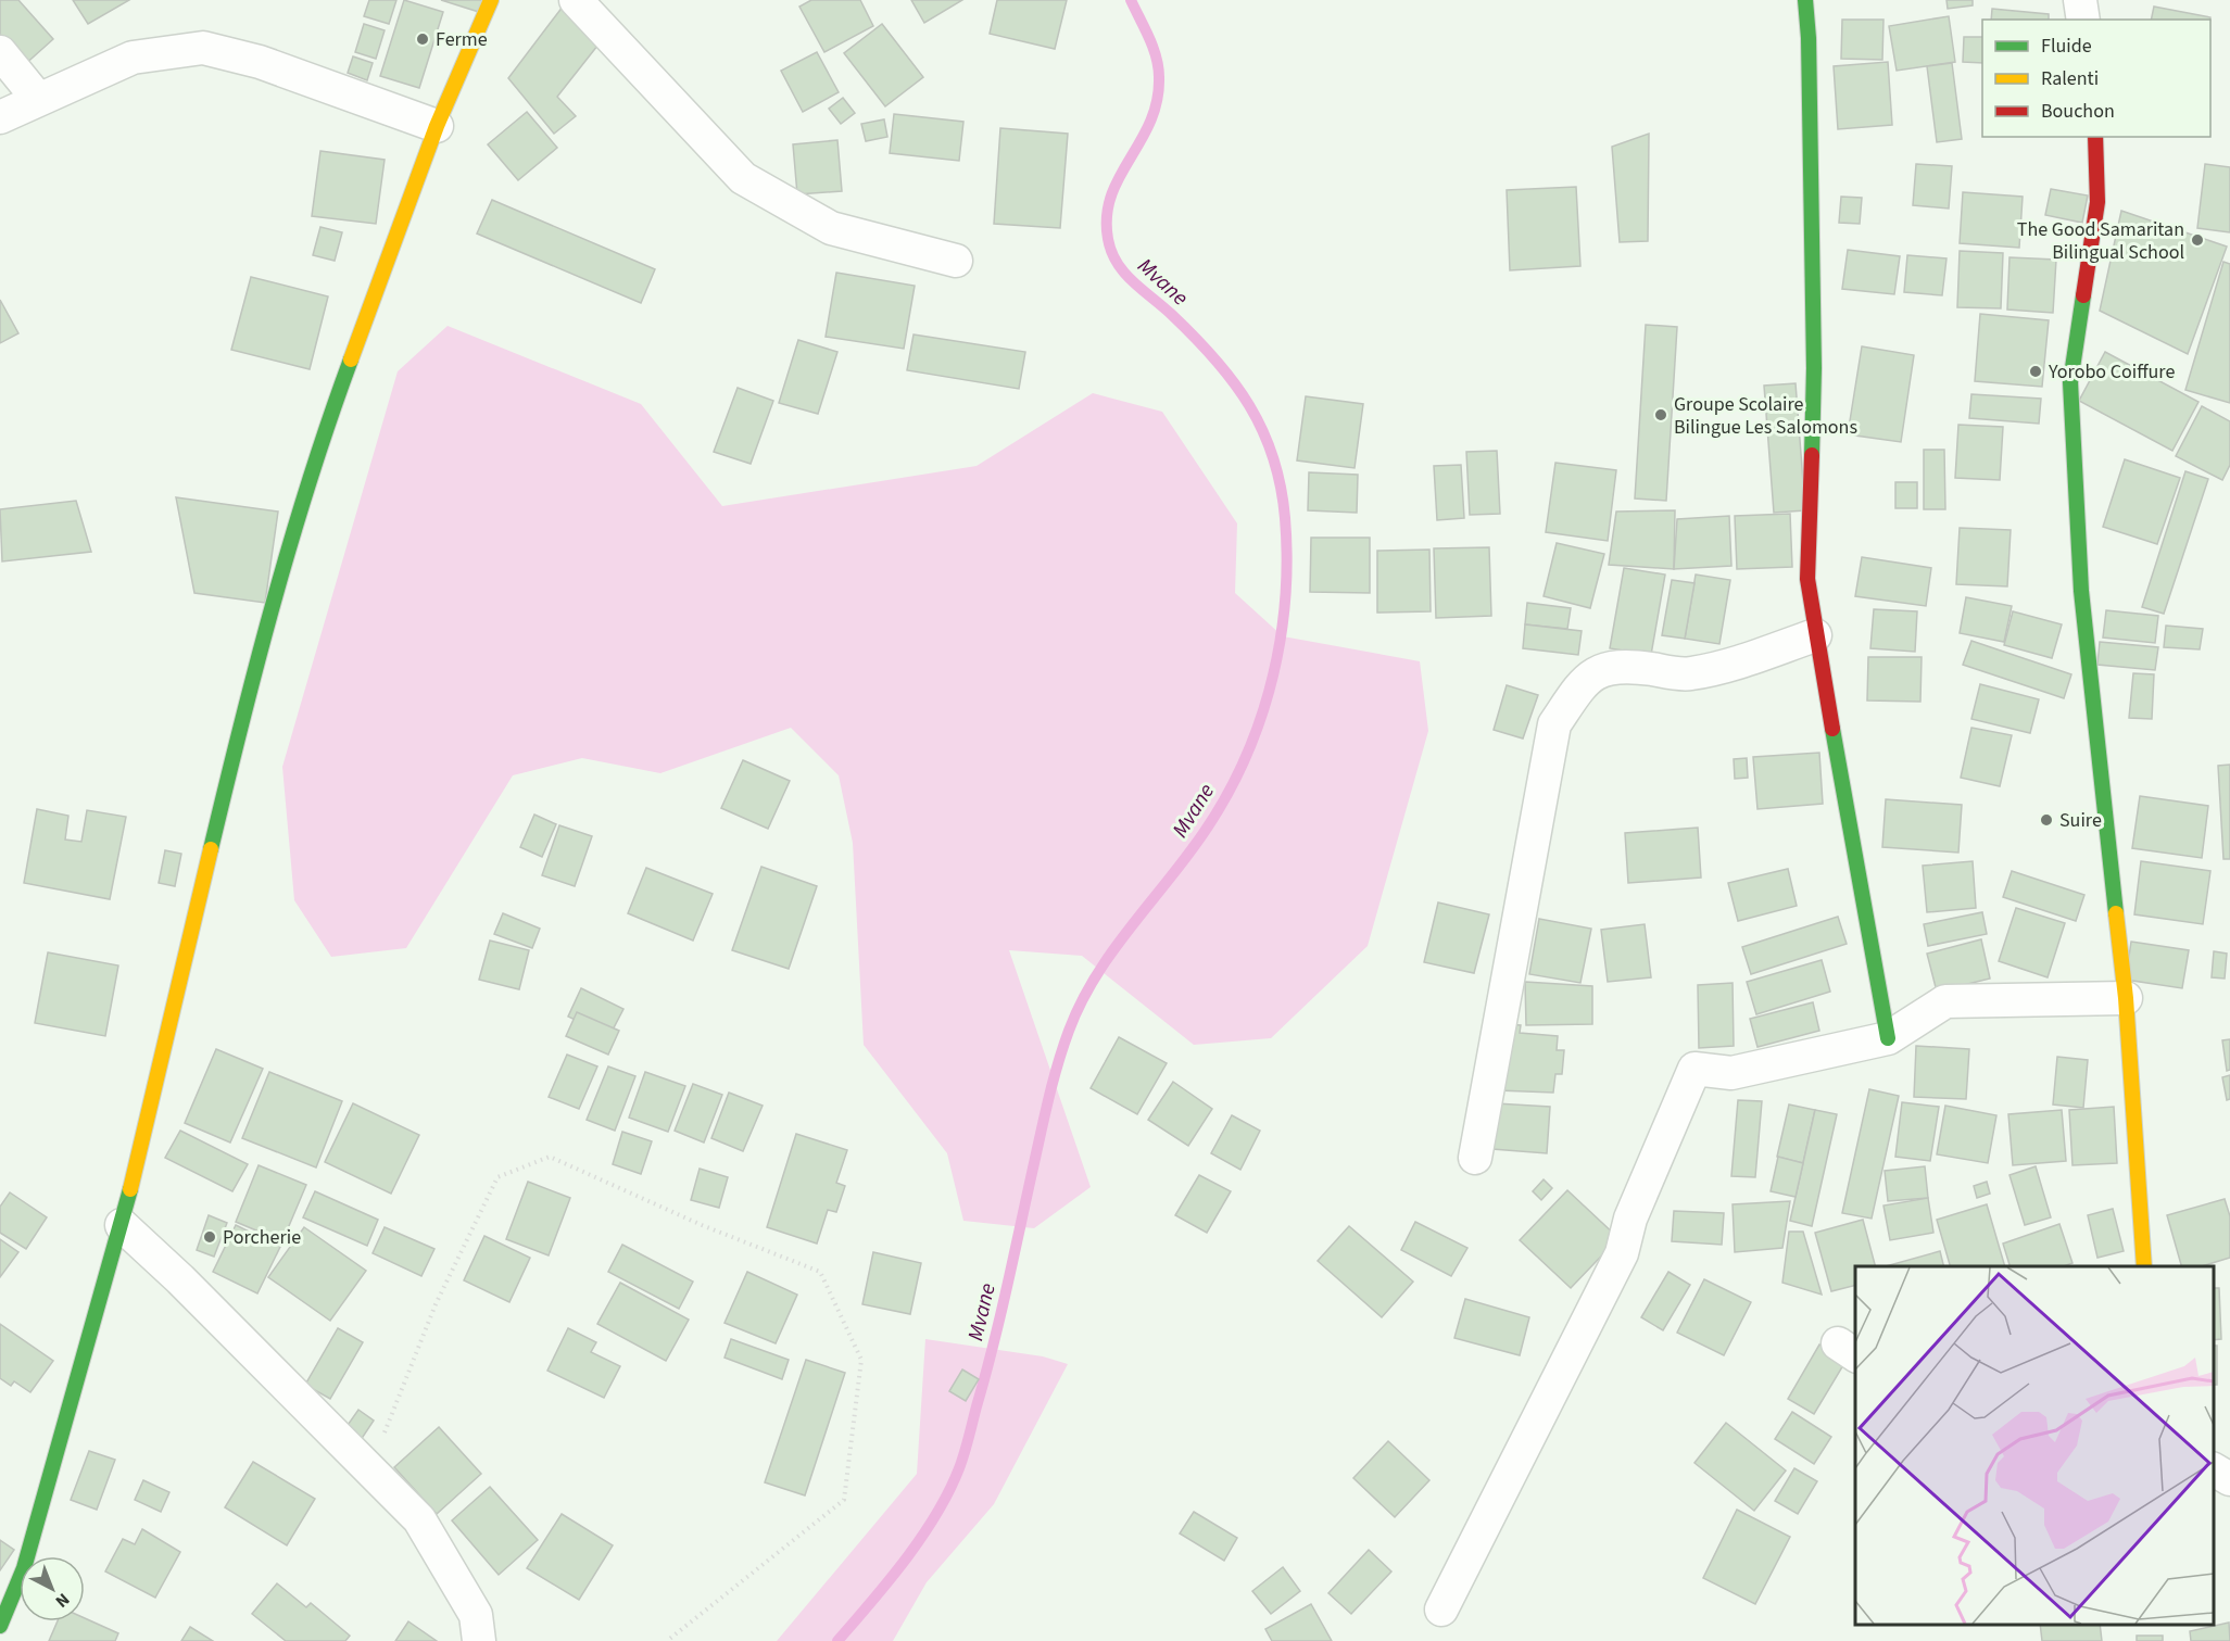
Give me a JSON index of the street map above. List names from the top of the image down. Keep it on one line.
{"water":["Mvane"],"places":["Ferme","The Good Samaritan Bilingual School","Yorobo Coiffure","Groupe Scolaire Bilingue Les Salomons","Suire","Porcherie"],"legend":["Fluide","Ralenti","Bouchon"],"north":"bottom right"}
